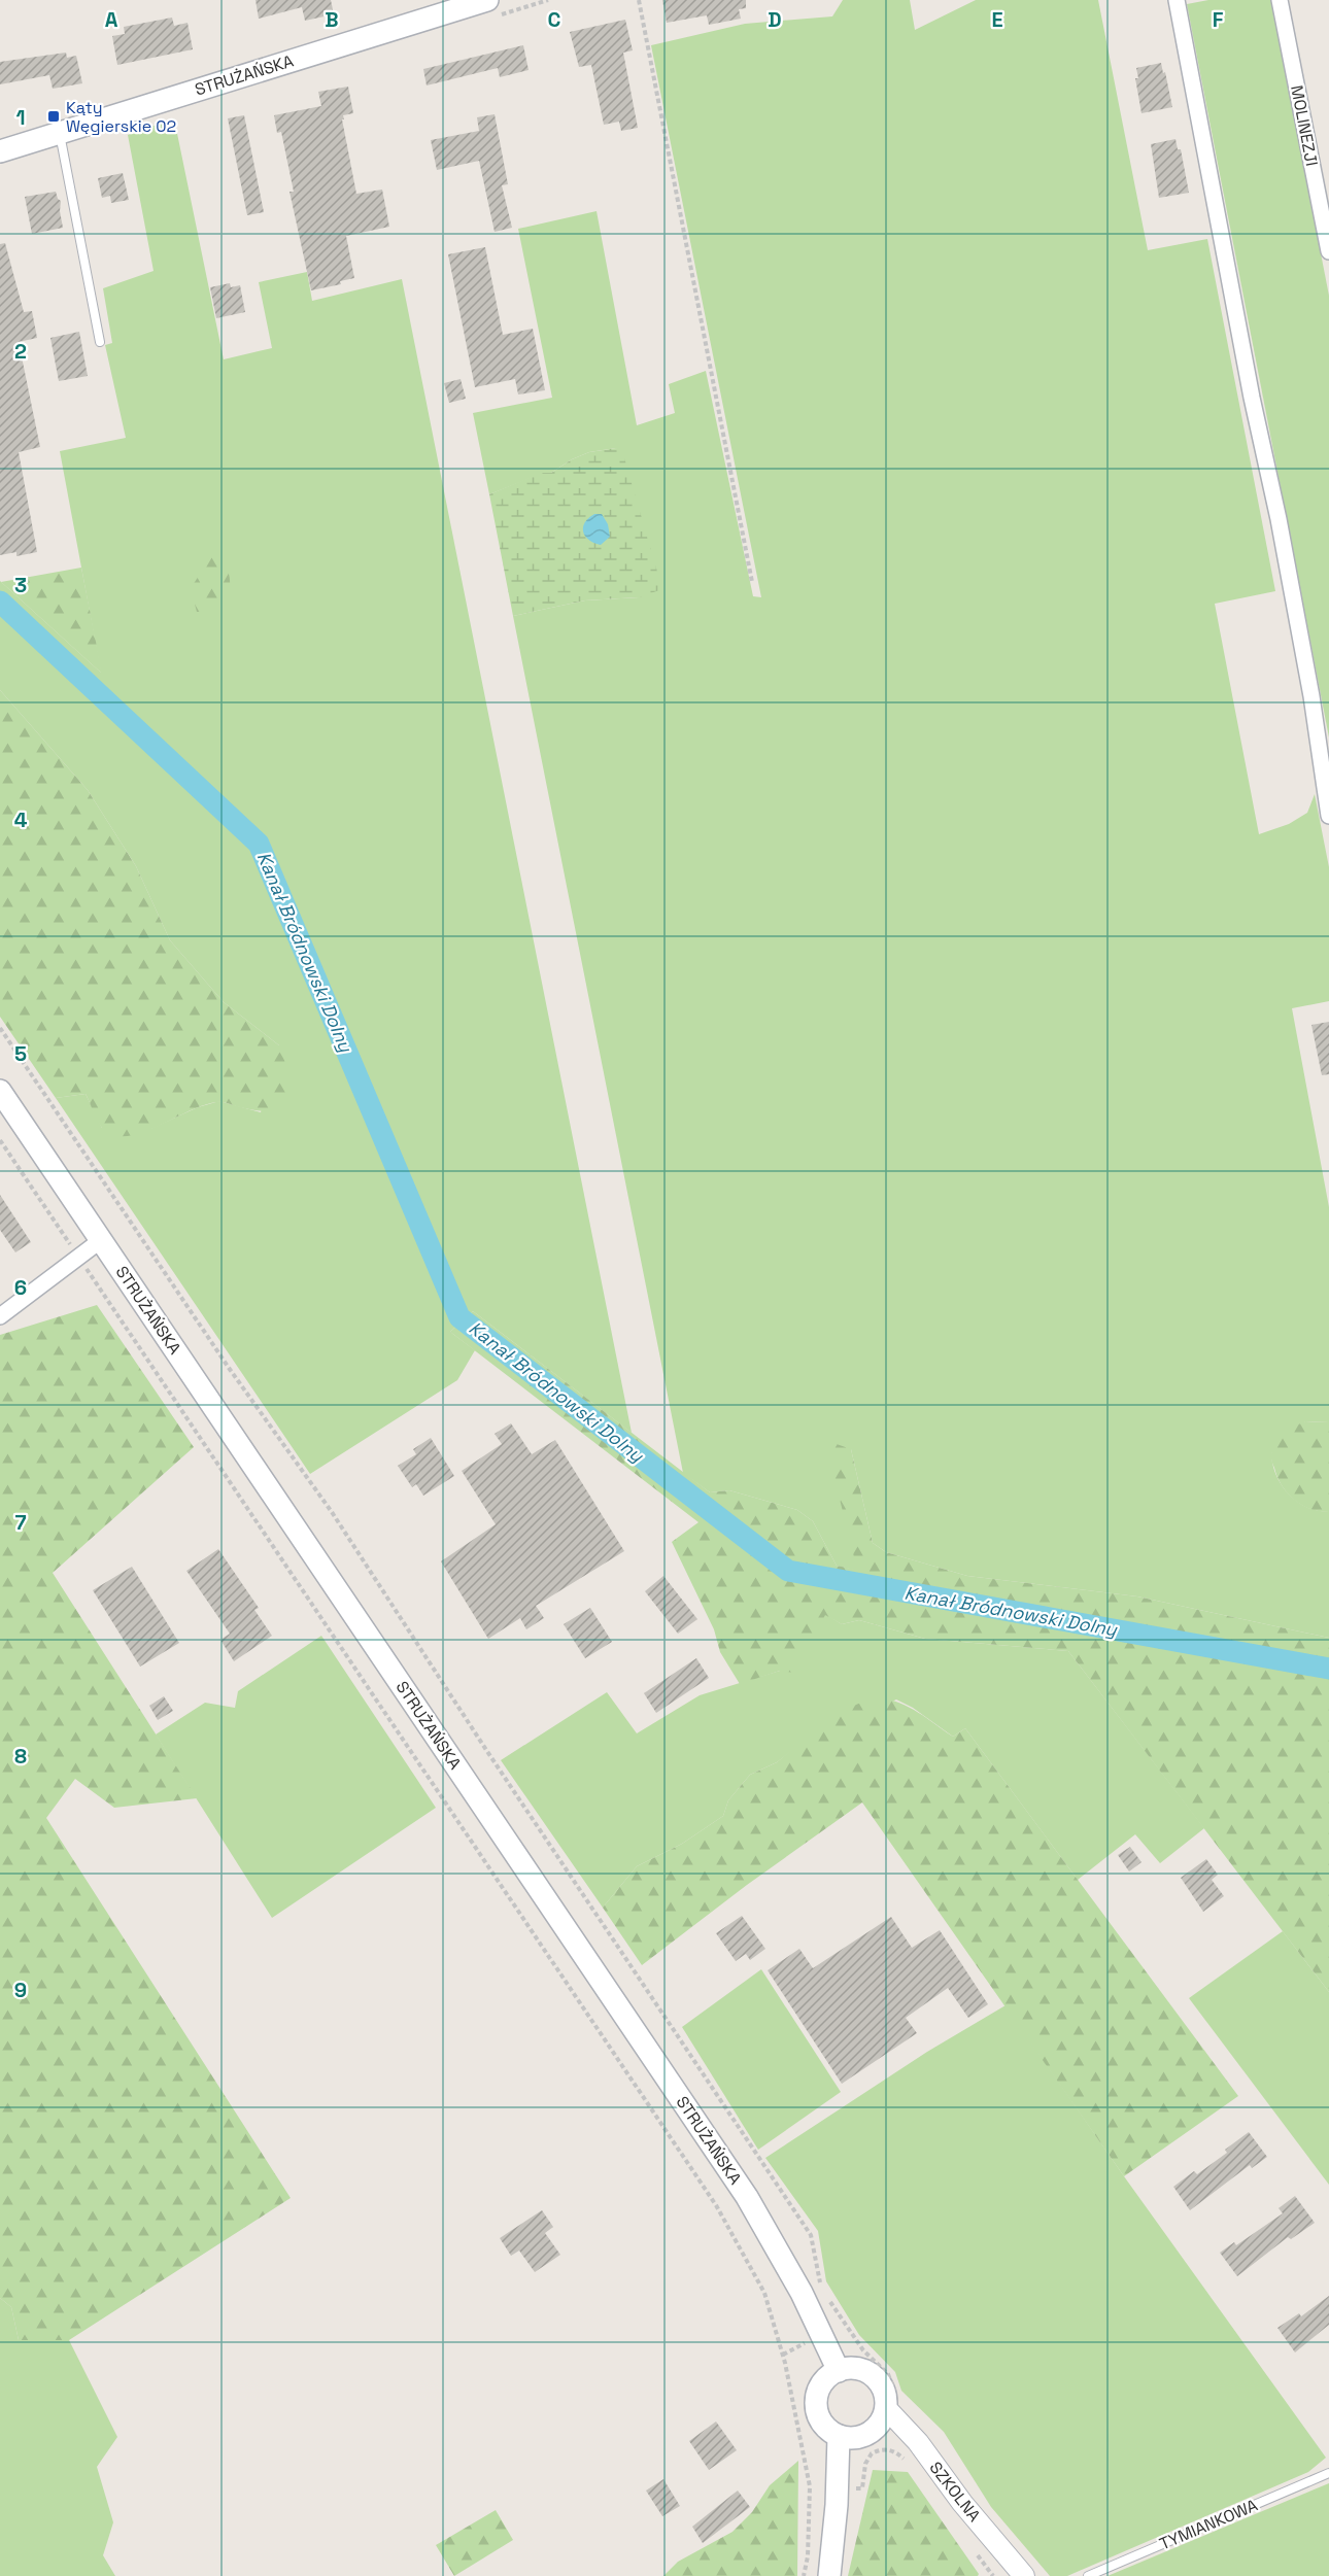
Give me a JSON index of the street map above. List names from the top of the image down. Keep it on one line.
{"streets":{"main road":["STRUŻAŃSKA"],"street":["MOLINEZJI","SZKOLNA"],"lane":["TYMIANKOWA"]},"crossings":[["STRUŻAŃSKA","SZKOLNA"]],"water":["Kanał Bródnowski Dolny"],"places":{"transit":["Kąty Węgierskie 02"]},"grid":{"columns":["A","B","C","D","E","F"],"rows":["1","2","3","4","5","6","7","8","9"]}}
